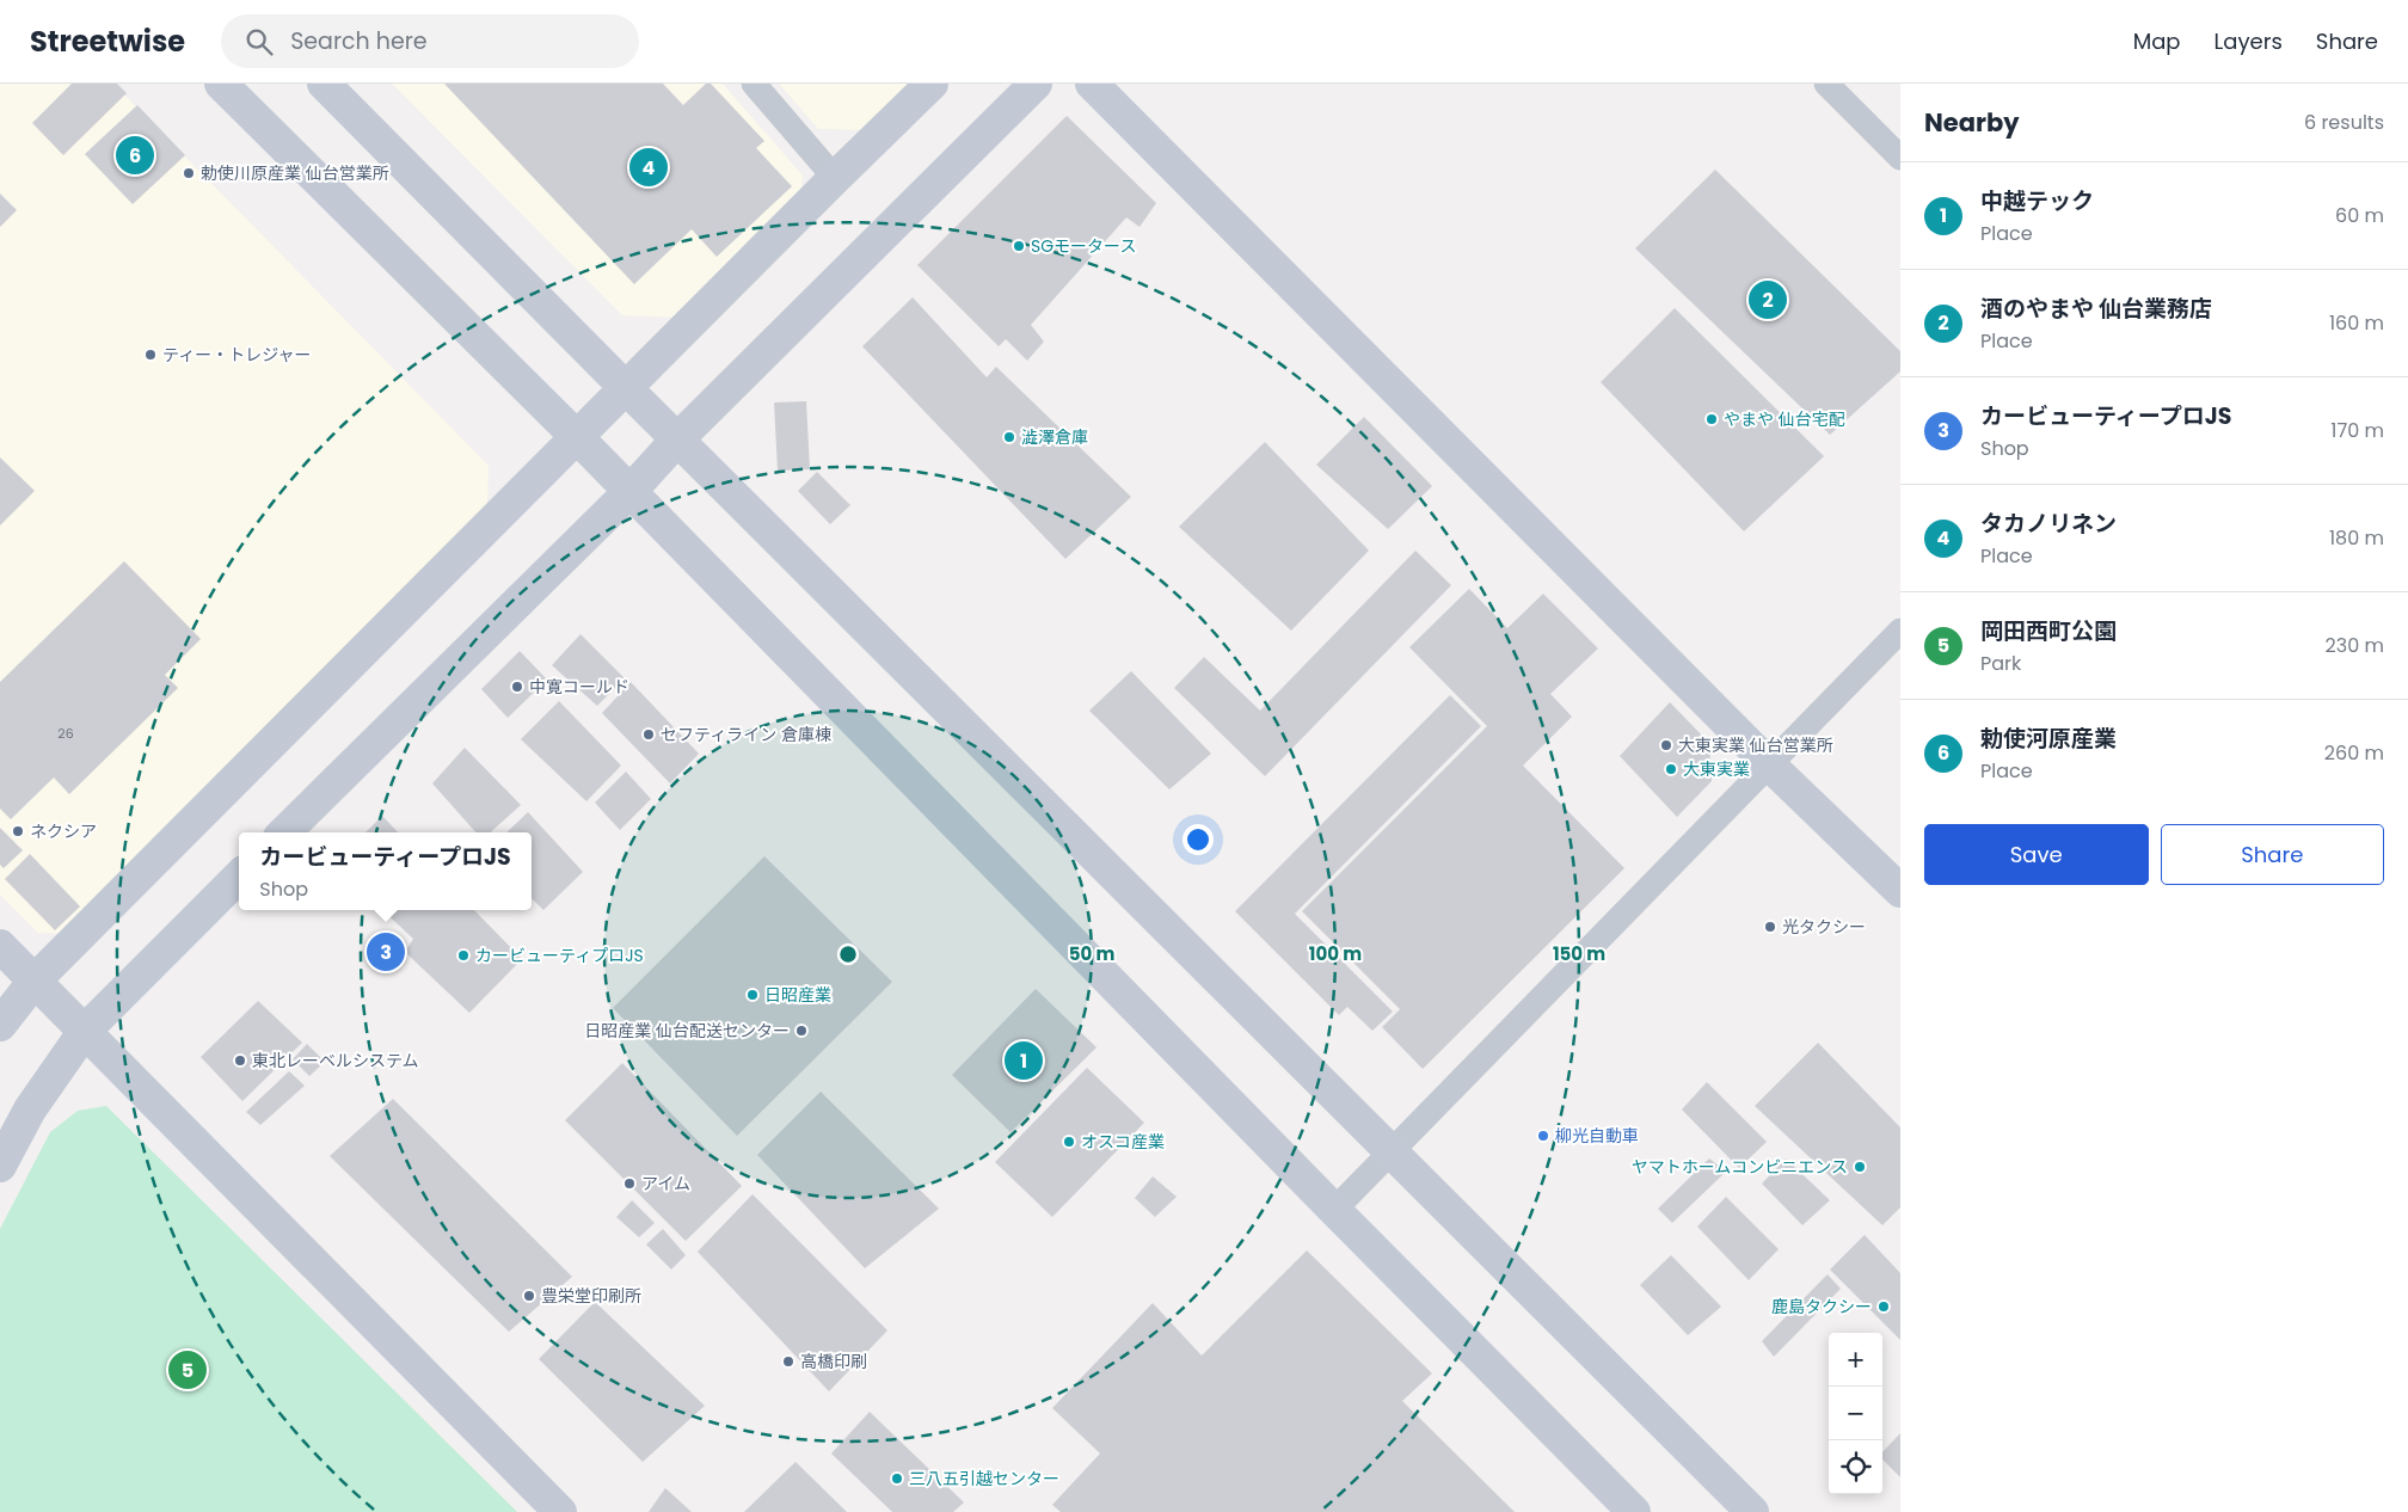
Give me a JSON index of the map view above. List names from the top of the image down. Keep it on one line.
{"places":["勅使川原産業 仙台営業所","SGモータース","ティー・トレジャー","やまや 仙台宅配","澁澤倉庫","中寛コールド","セフティライン 倉庫棟","大東実業 仙台営業所","大東実業","ネクシア","光タクシー","カービューティプロJS","日昭産業","日昭産業 仙台配送センター","東北レーベルシステム","柳光自動車","オスコ産業","ヤマトホームコンビニエンス","アイム","豊栄堂印刷所","鹿島タクシー","高橋印刷","三八五引越センター"],"house_numbers":["26"],"page":{"header":"Streetwise","search":"Search here","nav":["Map","Layers","Share"],"heading":["Nearby","6 results"],"pins":["6","4","2","3","1","5"],"list":[{"mark":"1","name":"中越テック","note":"Place","value":"60 m"},{"mark":"2","name":"酒のやまや 仙台業務店","note":"Place","value":"160 m"},{"mark":"3","name":"カービューティープロJS","note":"Shop","value":"170 m"},{"mark":"4","name":"タカノリネン","note":"Place","value":"180 m"},{"mark":"5","name":"岡田西町公園","note":"Park","value":"230 m"},{"mark":"6","name":"勅使河原産業","note":"Place","value":"260 m"}],"buttons":["Save","Share"],"popup":["カービューティープロJS","Shop"],"map_buttons":["+","−"]},"rings":["50 m","100 m","150 m"]}
